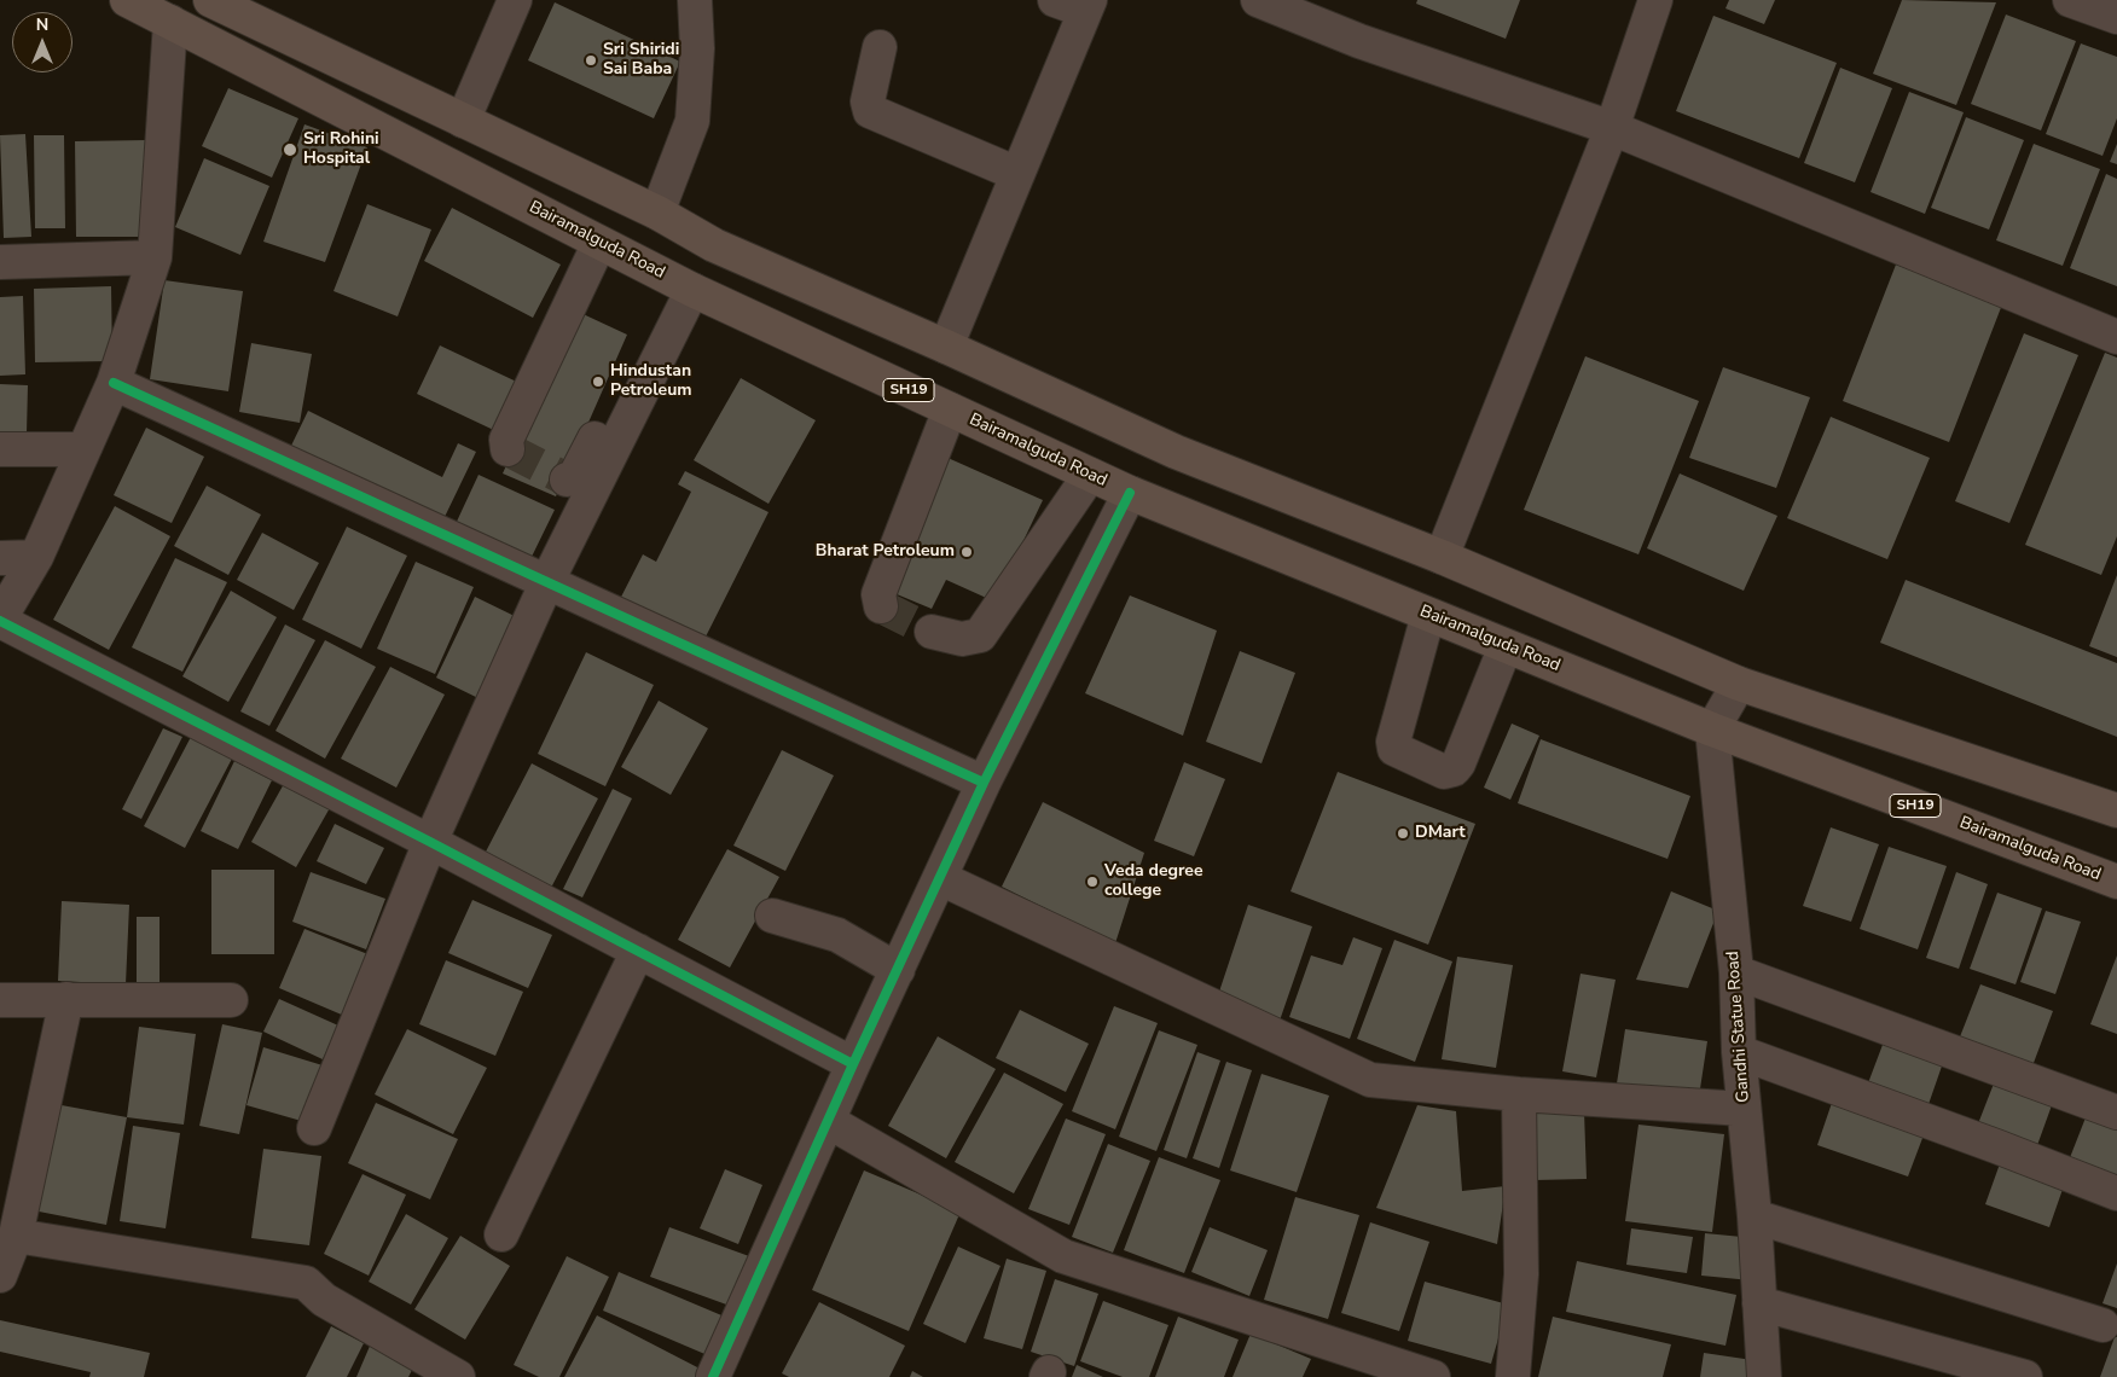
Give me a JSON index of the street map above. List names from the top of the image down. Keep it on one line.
{"streets":{"main road":["Bairamalguda Road","SH19"],"street":["Gandhi Statue Road"]},"crossings":[["Bairamalguda Road","Gandhi Statue Road"]],"places":["Sri Shiridi Sai Baba","Sri Rohini Hospital","Hindustan Petroleum","Bharat Petroleum","DMart","Veda degree college"],"north":"top"}
